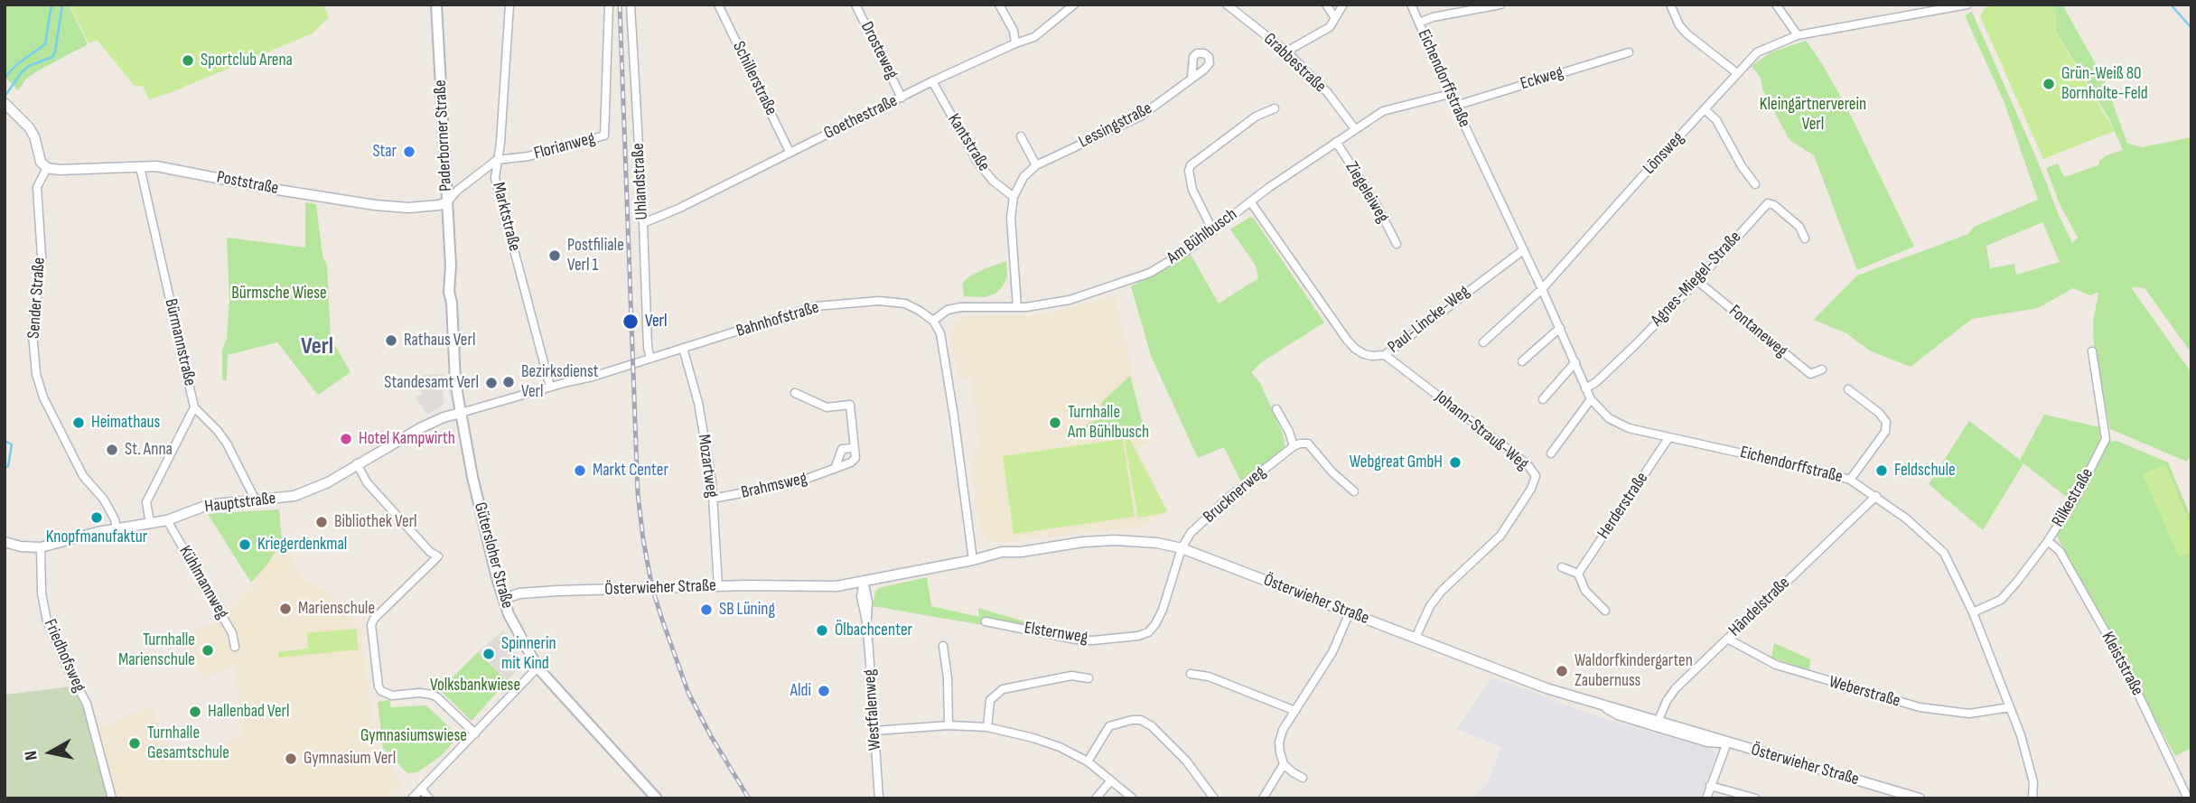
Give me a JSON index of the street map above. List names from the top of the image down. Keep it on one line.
{"streets":{"main road":["Paderborner Straße","Gütersloher Straße"],"street":["Drosteweg","Grabbestraße","Schillerstraße","Eichendorffstraße","Eckweg","Goethestraße","Lessingstraße","Kantstraße","Florianweg","Lönsweg","Uhlandstraße","Poststraße","Ziegeleiweg","Marktstraße","Am Bühlbusch","Agnes-Miegel-Straße","Sender Straße","Bahnhofstraße","Paul-Lincke-Weg","Fontaneweg","Bürmannstraße","Johann-Strauß-Weg","Mozartweg","Brahmsweg","Brucknerweg","Rilkestraße","Hauptstraße","Herderstraße","Kühlmannweg","Österwieher Straße","Händelstraße","Elsternweg","Friedhofsweg","Kleiststraße","Weberstraße","Westfalenweg"]},"crossings":[["Drosteweg","Goethestraße"],["Grabbestraße","Am Bühlbusch"],["Schillerstraße","Goethestraße"],["Eichendorffstraße","Eckweg"],["Eichendorffstraße","Lönsweg"],["Eichendorffstraße","Am Bühlbusch"],["Eichendorffstraße","Agnes-Miegel-Straße"],["Eichendorffstraße","Paul-Lincke-Weg"],["Eichendorffstraße","Rilkestraße"],["Eichendorffstraße","Herderstraße"],["Eichendorffstraße","Händelstraße"],["Eichendorffstraße","Weberstraße"],["Goethestraße","Kantstraße"],["Goethestraße","Uhlandstraße"],["Lessingstraße","Kantstraße"],["Lessingstraße","Am Bühlbusch"],["Paderborner Straße","Poststraße"],["Paderborner Straße","Bahnhofstraße"],["Paderborner Straße","Hauptstraße"],["Paderborner Straße","Gütersloher Straße"],["Florianweg","Marktstraße"],["Uhlandstraße","Bahnhofstraße"],["Poststraße","Sender Straße"],["Poststraße","Bürmannstraße"],["Ziegeleiweg","Am Bühlbusch"],["Marktstraße","Bahnhofstraße"],["Am Bühlbusch","Bahnhofstraße"],["Am Bühlbusch","Paul-Lincke-Weg"],["Agnes-Miegel-Straße","Fontaneweg"],["Sender Straße","Hauptstraße"],["Bahnhofstraße","Mozartweg"],["Bahnhofstraße","Hauptstraße"],["Bahnhofstraße","Gütersloher Straße"],["Paul-Lincke-Weg","Johann-Strauß-Weg"],["Bürmannstraße","Hauptstraße"],["Johann-Strauß-Weg","Österwieher Straße"],["Mozartweg","Brahmsweg"],["Mozartweg","Österwieher Straße"],["Brucknerweg","Österwieher Straße"],["Brucknerweg","Elsternweg"],["Rilkestraße","Kleiststraße"],["Hauptstraße","Gütersloher Straße"],["Hauptstraße","Kühlmannweg"],["Hauptstraße","Friedhofsweg"],["Gütersloher Straße","Österwieher Straße"],["Österwieher Straße","Händelstraße"],["Österwieher Straße","Elsternweg"],["Österwieher Straße","Westfalenweg"],["Händelstraße","Weberstraße"]],"districts":["Verl"],"parks":["Kleingärtnerverein Verl","Bürmsche Wiese","Volksbankwiese","Gymnasiumswiese"],"places":["Sportclub Arena","Grün-Weiß 80 Bornholte-Feld","Star","Postfiliale Verl 1","Verl","Rathaus Verl","Bezirksdienst Verl","Standesamt Verl","Heimathaus","Turnhalle Am Bühlbusch","Hotel Kampwirth","St. Anna","Webgreat GmbH","Markt Center","Feldschule","Knopfmanufaktur","Bibliothek Verl","Kriegerdenkmal","Marienschule","SB Lüning","Ölbachcenter","Turnhalle Marienschule","Spinnerin mit Kind","Waldorfkindergarten Zaubernuss","Aldi","Hallenbad Verl","Turnhalle Gesamtschule","Gymnasium Verl"],"north":"left"}
